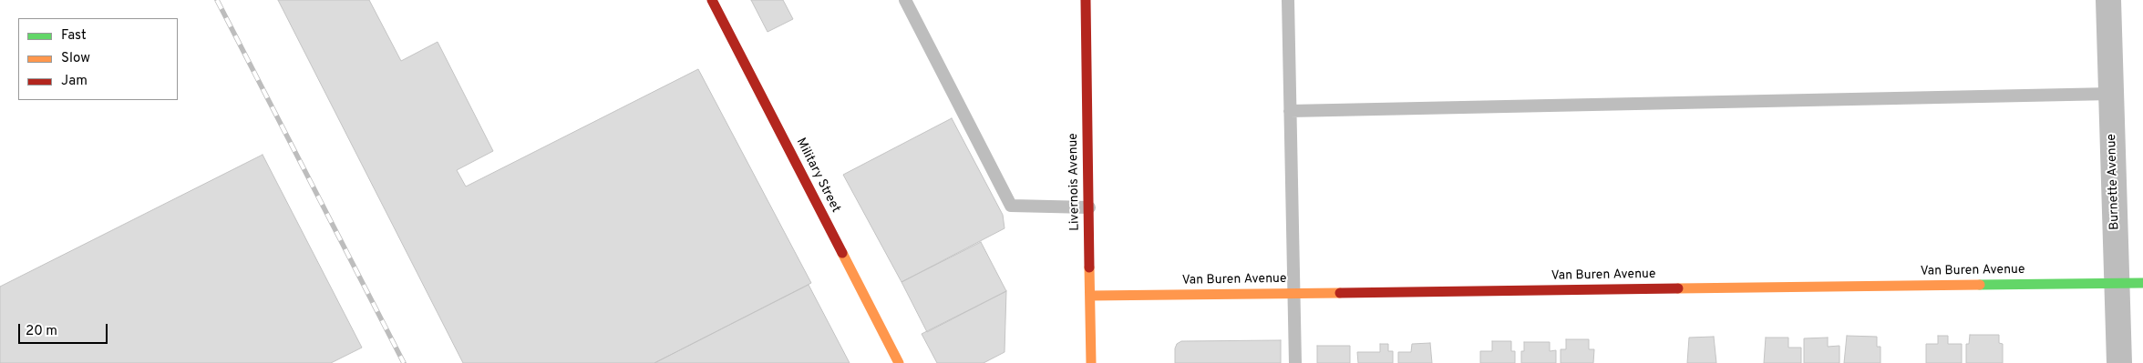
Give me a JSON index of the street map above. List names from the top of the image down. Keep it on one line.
{"streets":{"street":["Military Street","Livernois Avenue","Burnette Avenue","Van Buren Avenue"]},"crossings":[["Livernois Avenue","Van Buren Avenue"],["Burnette Avenue","Van Buren Avenue"]],"legend":["Fast","Slow","Jam"],"scale_bar":"20 m"}
